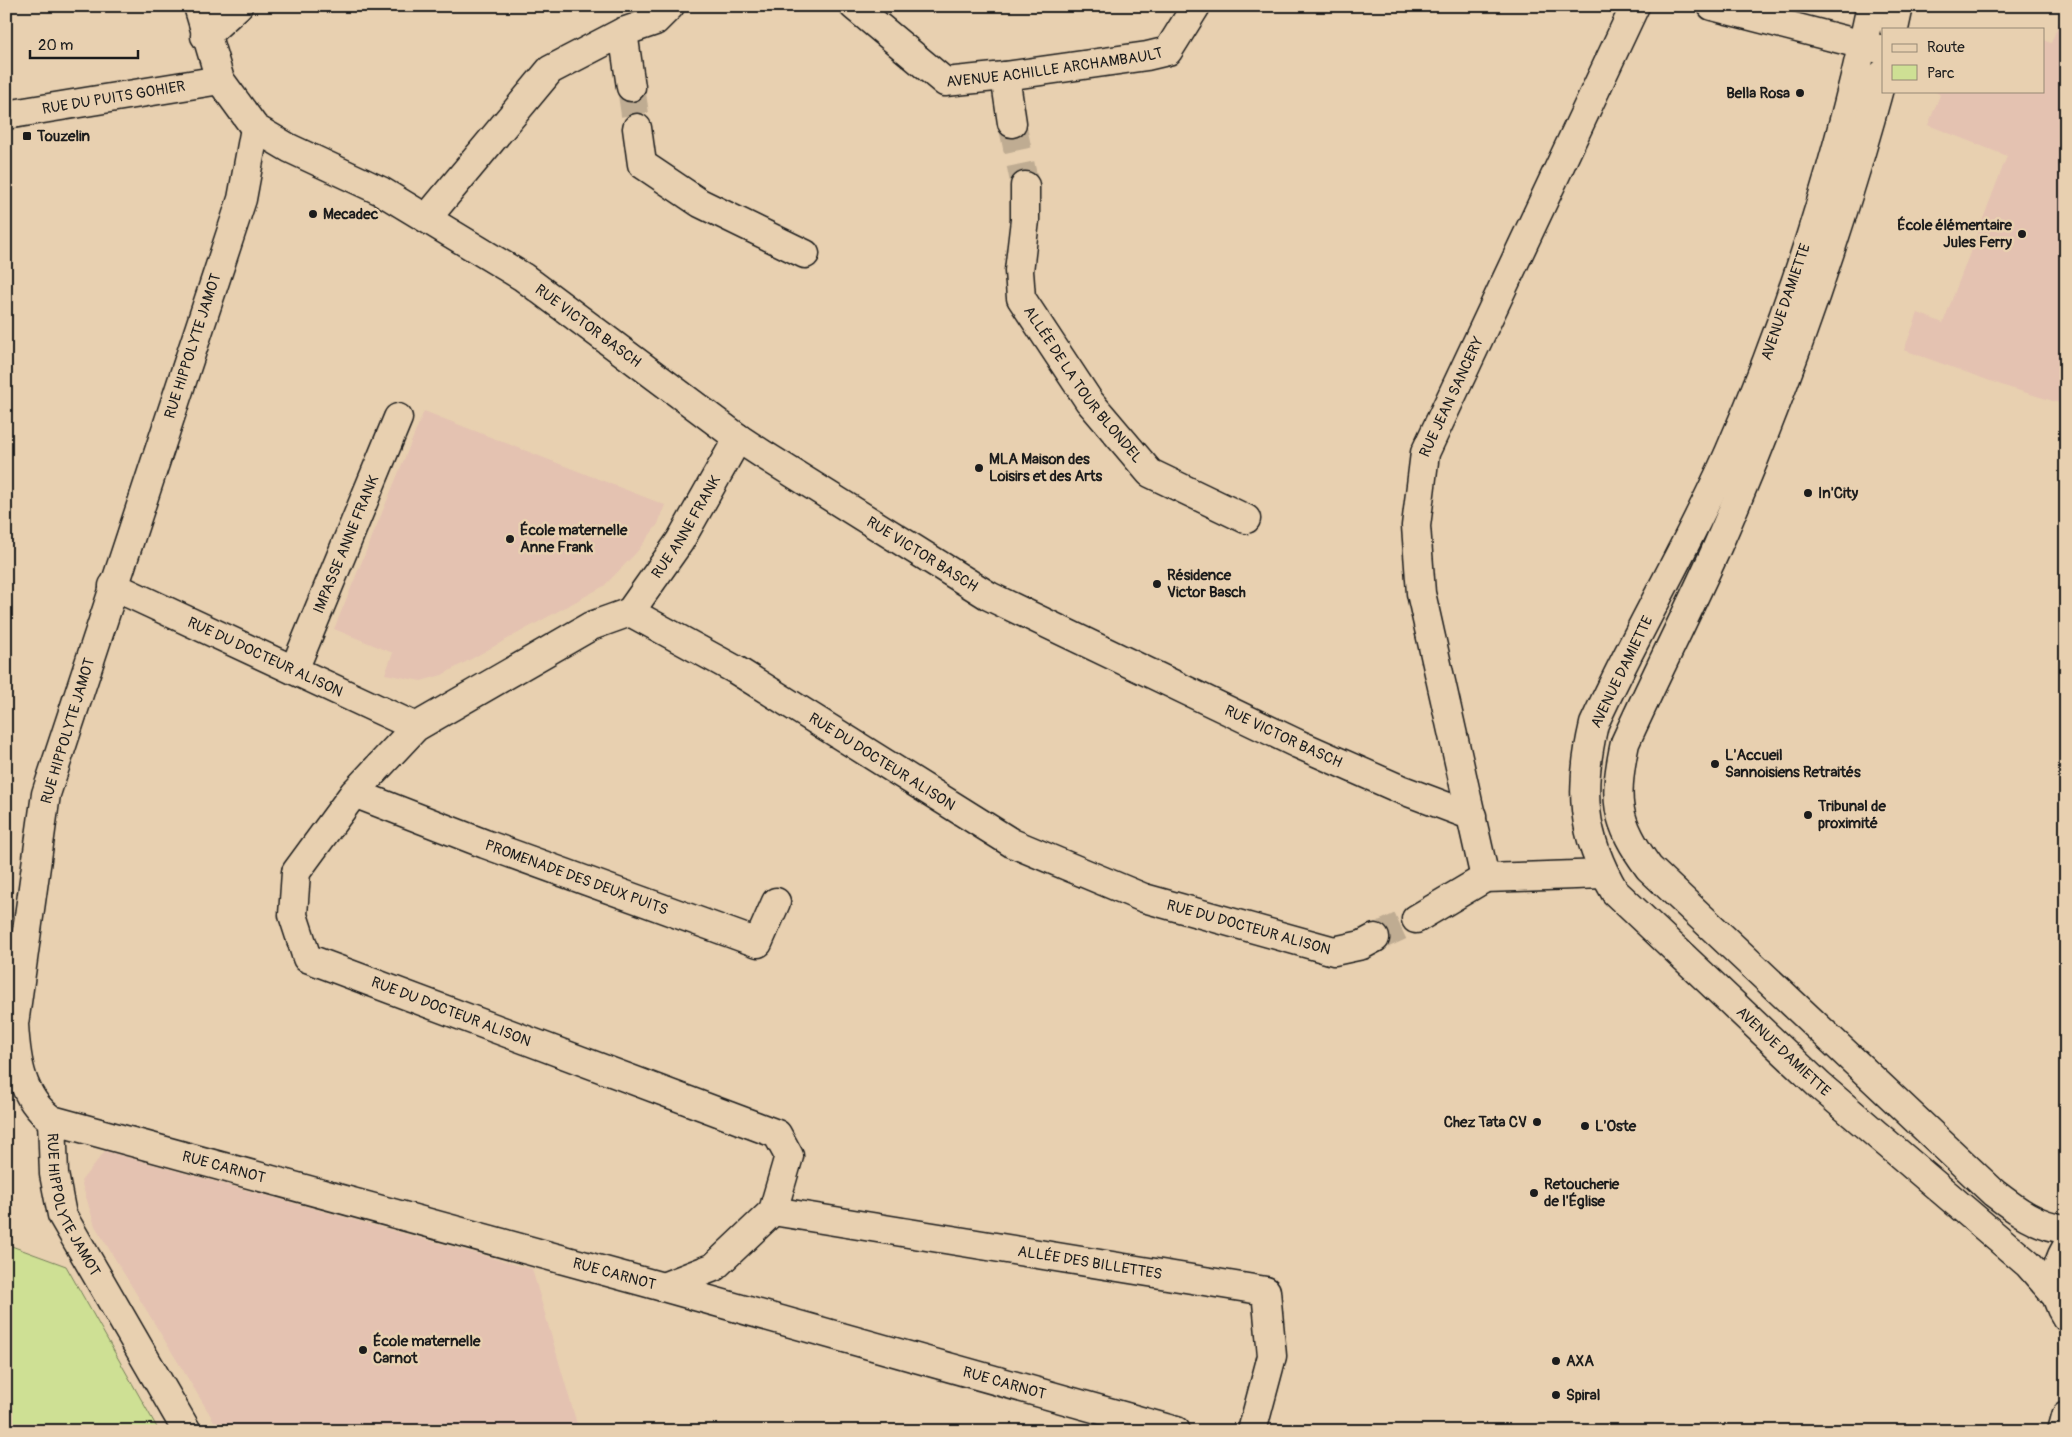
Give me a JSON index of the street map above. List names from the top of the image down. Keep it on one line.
{"streets":{"street":["AVENUE ACHILLE ARCHAMBAULT","RUE DU PUITS GOHIER","AVENUE DAMIETTE","RUE VICTOR BASCH","RUE HIPPOLYTE JAMOT","ALLÉE DE LA TOUR BLONDEL","RUE JEAN SANCERY","RUE ANNE FRANK","IMPASSE ANNE FRANK","RUE DU DOCTEUR ALISON","PROMENADE DES DEUX PUITS","RUE CARNOT","ALLÉE DES BILLETTES"]},"crossings":[["RUE VICTOR BASCH","RUE HIPPOLYTE JAMOT"],["RUE VICTOR BASCH","RUE JEAN SANCERY"],["RUE VICTOR BASCH","RUE ANNE FRANK"],["RUE HIPPOLYTE JAMOT","RUE DU DOCTEUR ALISON"],["RUE HIPPOLYTE JAMOT","RUE CARNOT"],["RUE ANNE FRANK","RUE DU DOCTEUR ALISON"],["IMPASSE ANNE FRANK","RUE DU DOCTEUR ALISON"],["RUE DU DOCTEUR ALISON","PROMENADE DES DEUX PUITS"],["RUE DU DOCTEUR ALISON","ALLÉE DES BILLETTES"]],"places":{"other":["Bella Rosa","Mecadec","École élémentaire Jules Ferry","MLA Maison des Loisirs et des Arts","In'City","École maternelle Anne Frank","Résidence Victor Basch","L'Accueil Sannoisiens Retraités","Tribunal de proximité","Chez Tata CV","L'Oste","Retoucherie de l'Église","École maternelle Carnot","AXA","Spiral"],"transit":["Touzelin"]},"legend":["Route","Parc"],"scale_bar":"20 m"}
